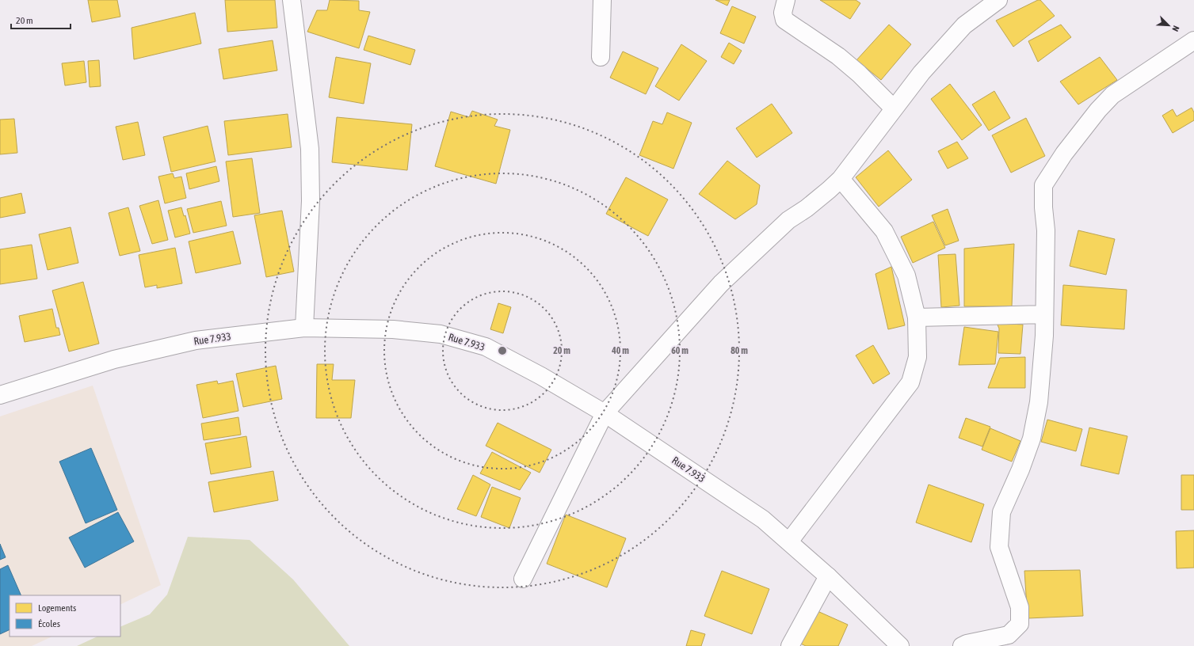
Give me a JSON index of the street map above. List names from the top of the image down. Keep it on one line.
{"streets":{"street":["Rue 7.933"]},"legend":["Logements","Écoles"],"scale_bar":"20 m","north":"bottom right","rings":["20 m","40 m","60 m","80 m"]}
